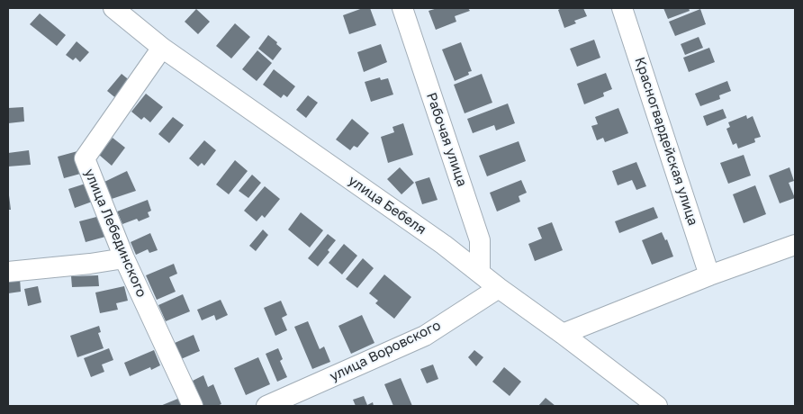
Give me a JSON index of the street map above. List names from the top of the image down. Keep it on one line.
{"streets":{"street":["Рабочая улица","Красногвардейская улица","улица Бебеля","улица Лебединского","улица Воровского"]},"crossings":[["Рабочая улица","улица Бебеля"],["улица Бебеля","улица Лебединского"],["улица Бебеля","улица Воровского"]]}
